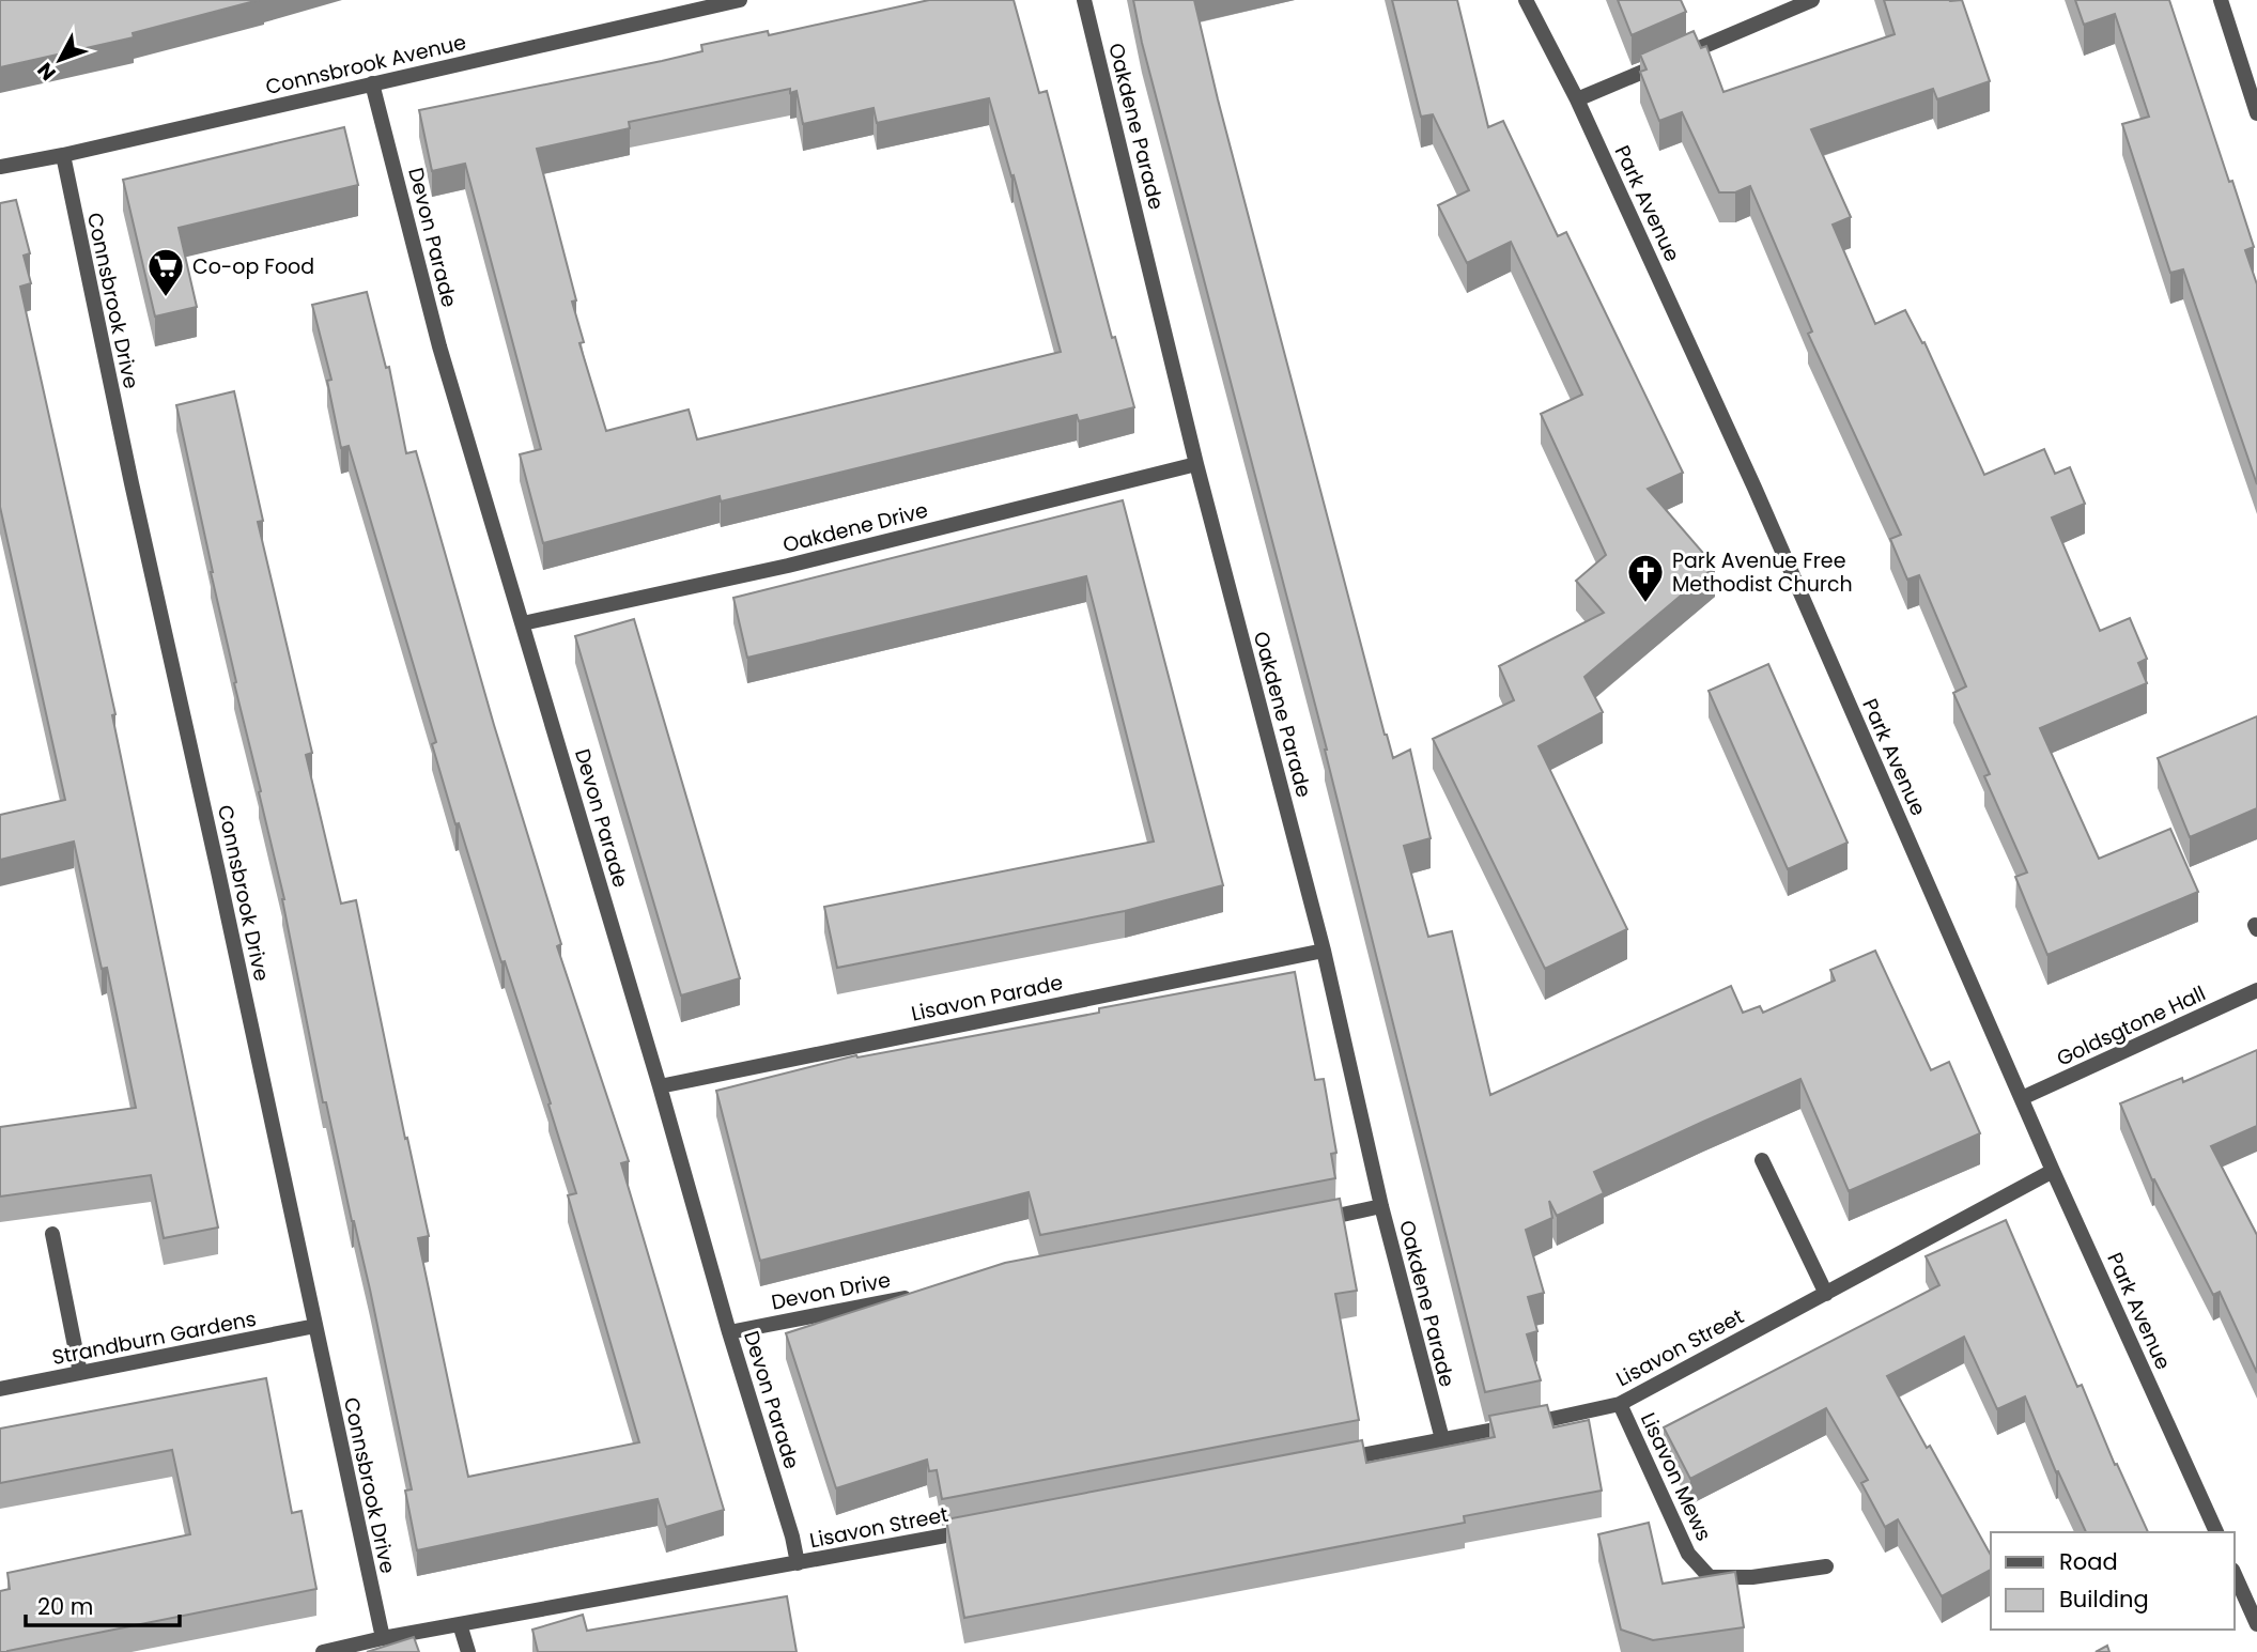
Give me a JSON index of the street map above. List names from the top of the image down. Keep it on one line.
{"streets":{"street":["Connsbrook Avenue","Oakdene Parade","Park Avenue","Devon Parade","Connsbrook Drive","Oakdene Drive","Lisavon Parade","Goldsgtone Hall","Devon Drive","Strandburn Gardens","Lisavon Street","Lisavon Mews"]},"crossings":[["Connsbrook Avenue","Devon Parade"],["Connsbrook Avenue","Connsbrook Drive"],["Oakdene Parade","Oakdene Drive"],["Oakdene Parade","Lisavon Parade"],["Oakdene Parade","Lisavon Street"],["Park Avenue","Goldsgtone Hall"],["Park Avenue","Lisavon Street"],["Devon Parade","Oakdene Drive"],["Devon Parade","Lisavon Parade"],["Devon Parade","Devon Drive"],["Devon Parade","Lisavon Street"],["Connsbrook Drive","Strandburn Gardens"],["Connsbrook Drive","Lisavon Street"],["Lisavon Street","Lisavon Mews"]],"places":{"supermarket":["Co-op Food"],"church":["Park Avenue Free Methodist Church"]},"legend":["Road","Building"],"scale_bar":"20 m","north":"bottom left"}
